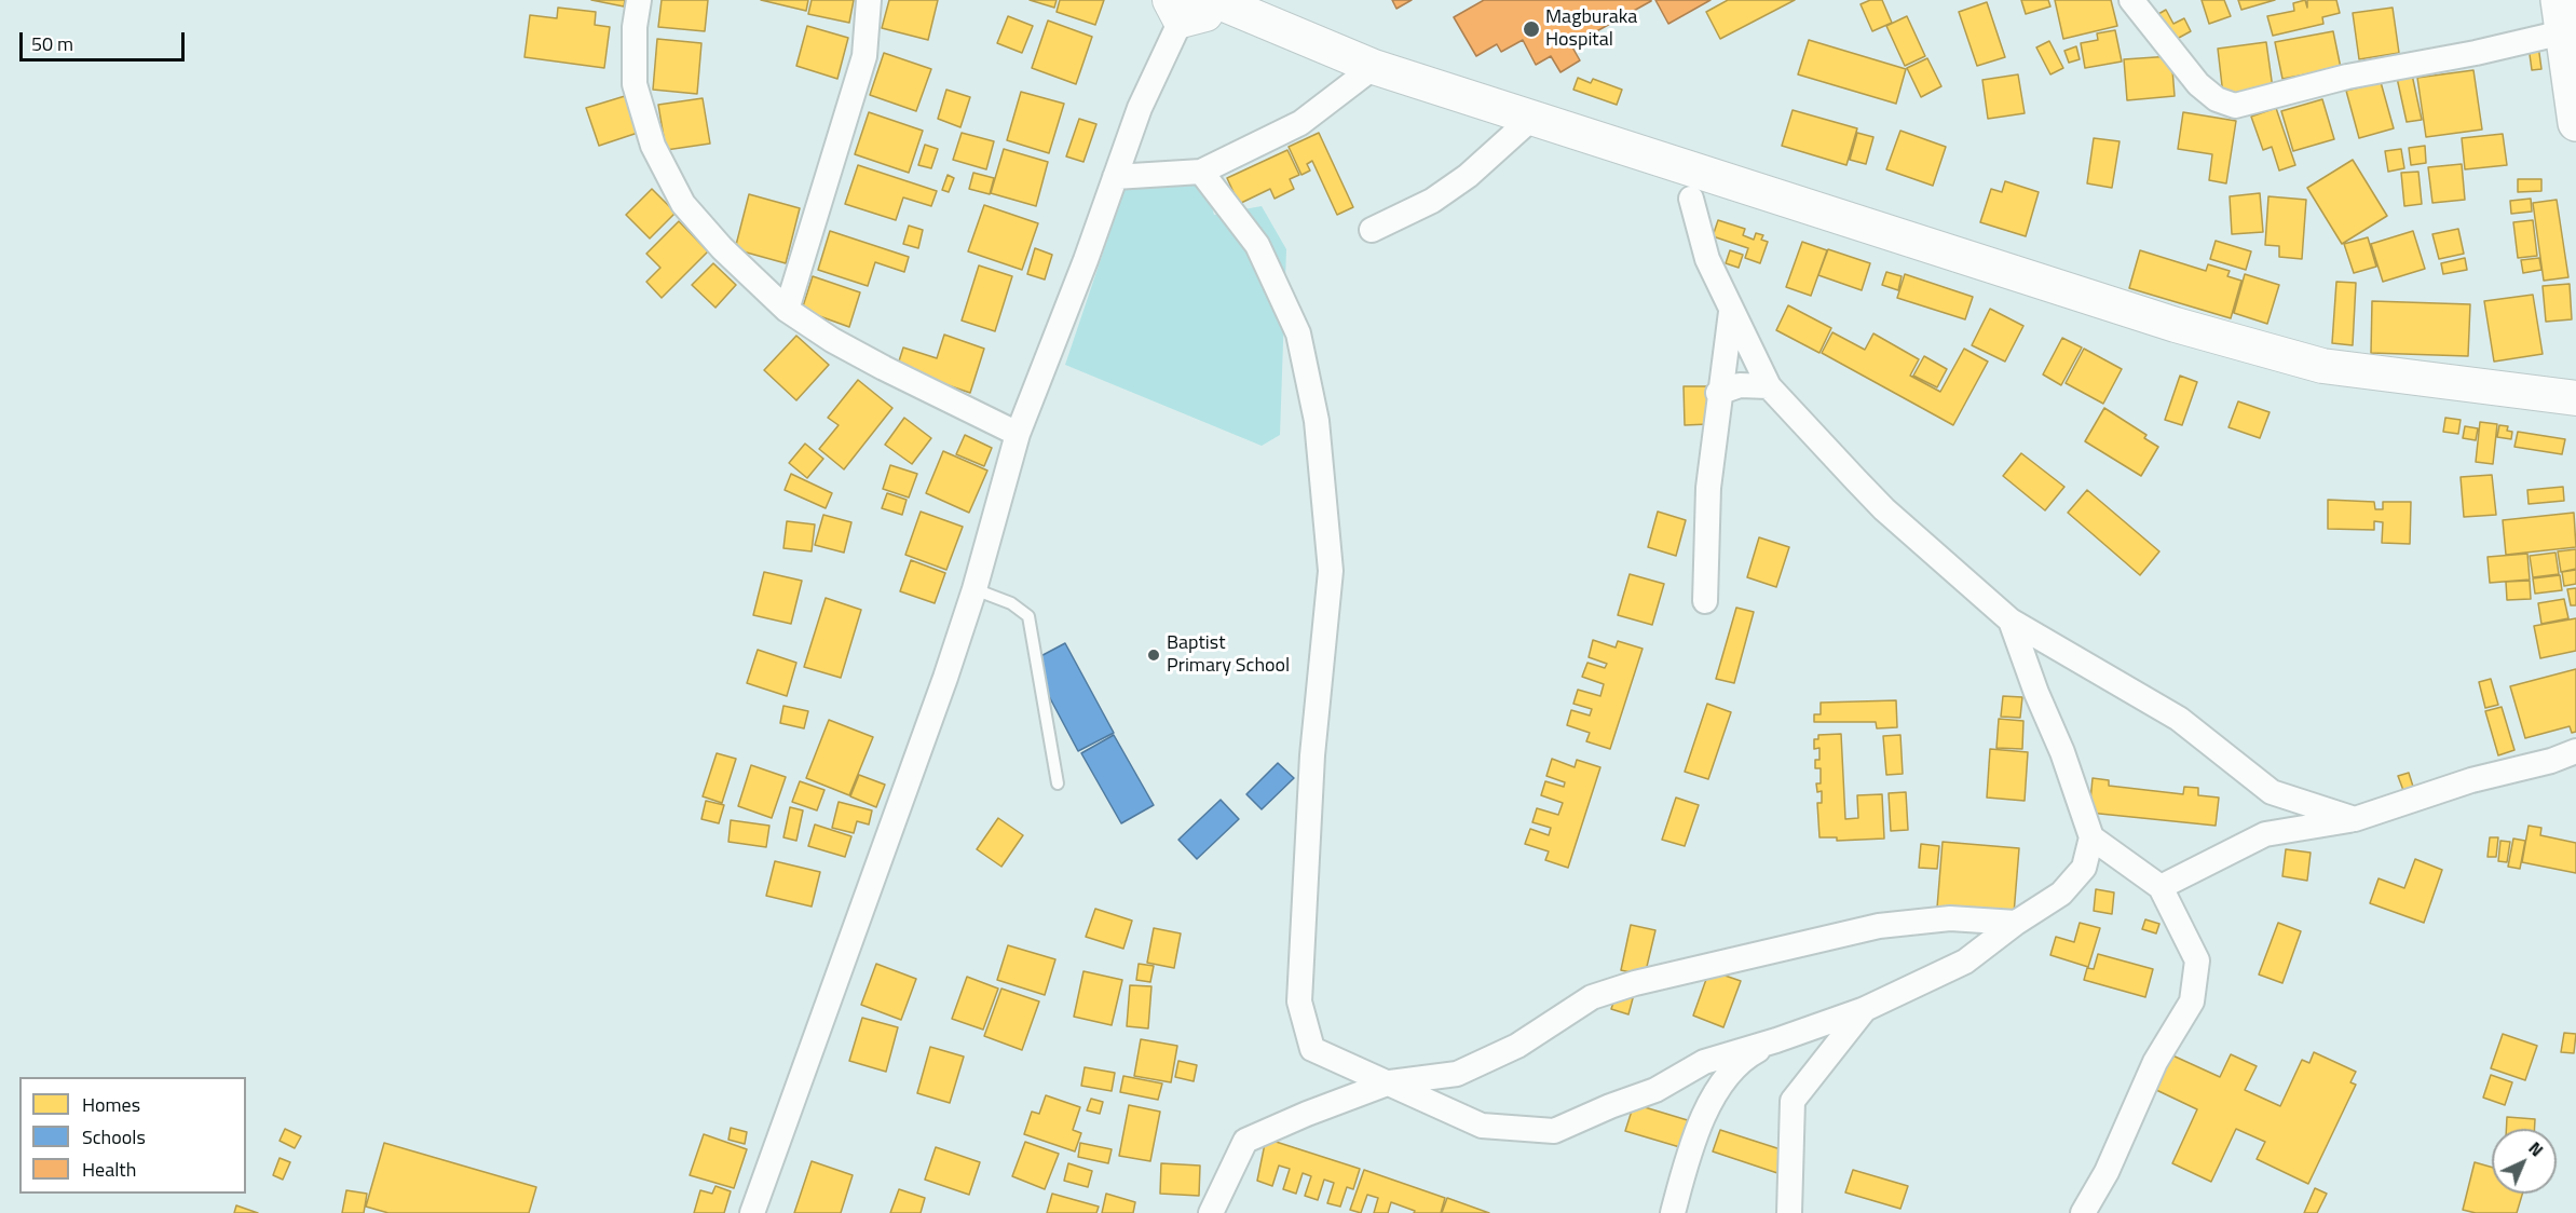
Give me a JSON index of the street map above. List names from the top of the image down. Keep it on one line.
{"places":["Magburaka Hospital","Baptist Primary School"],"legend":["Homes","Schools","Health"],"scale_bar":"50 m","north":"top right"}
